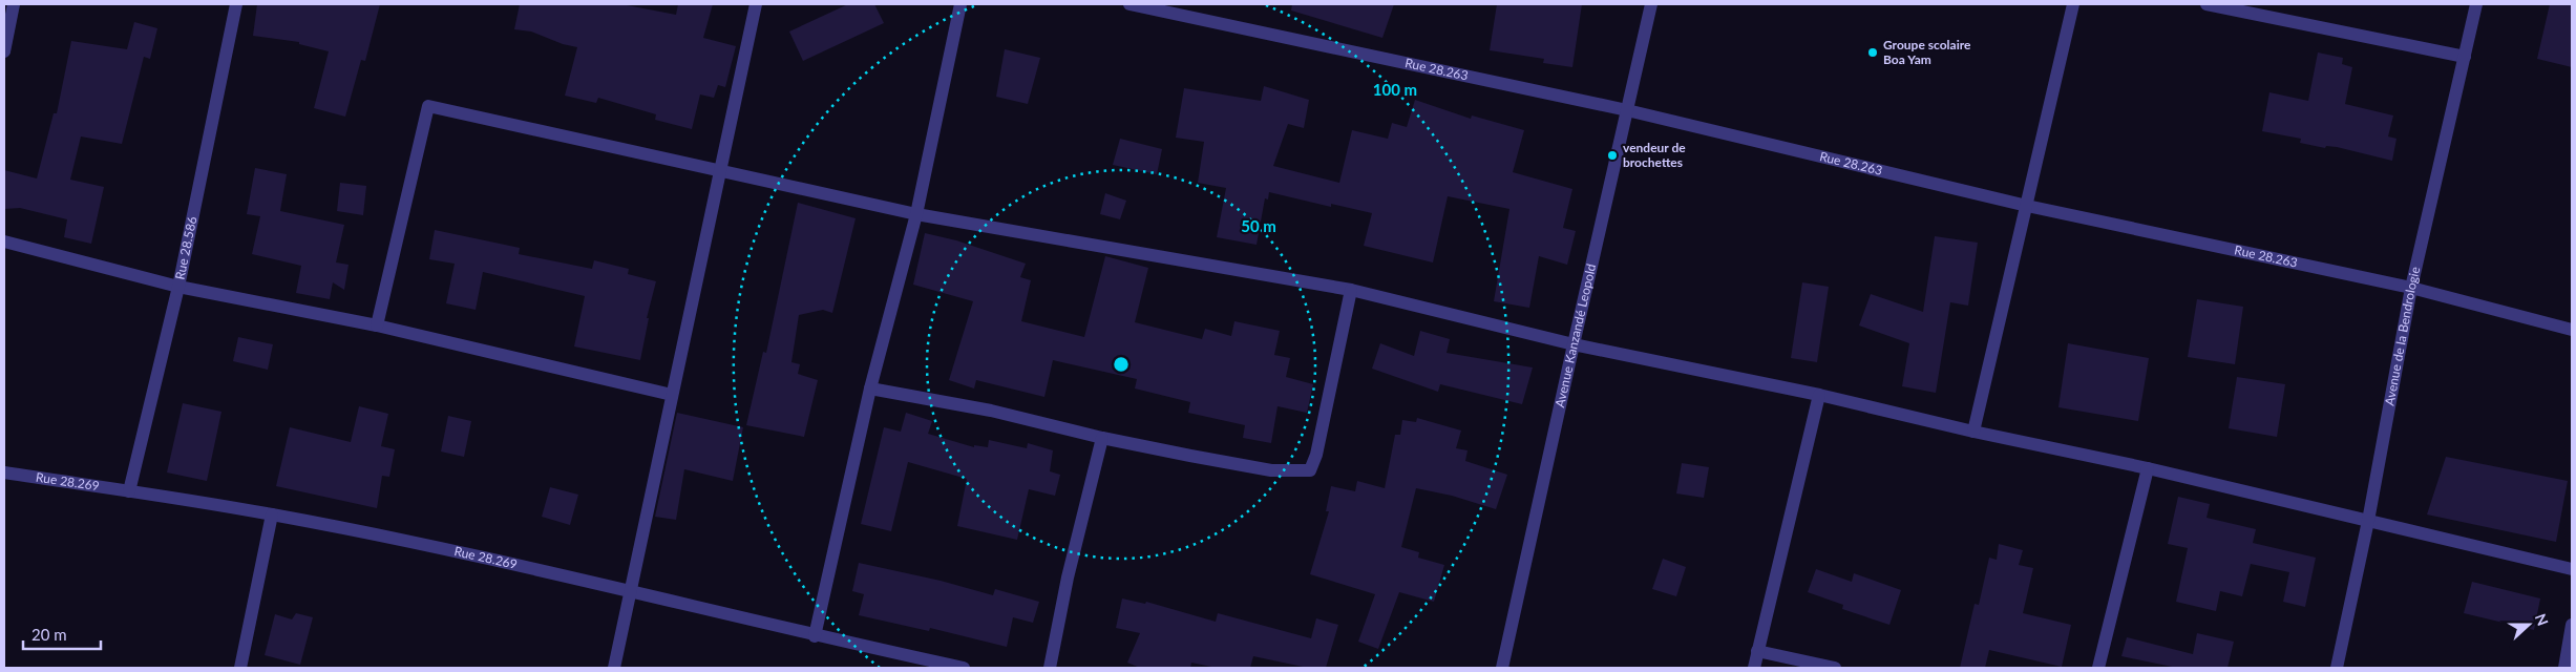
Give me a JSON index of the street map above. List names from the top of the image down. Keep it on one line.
{"streets":{"street":["Rue 28.263","Rue 28.586","Avenue de la Bendrologie","Avenue Kanzandé Leopold","Rue 28.269"]},"crossings":[["Rue 28.263","Avenue de la Bendrologie"],["Rue 28.263","Avenue Kanzandé Leopold"],["Rue 28.586","Rue 28.269"]],"places":["Groupe scolaire Boa Yam","vendeur de brochettes"],"scale_bar":"20 m","north":"right","rings":["100 m","50 m"]}
